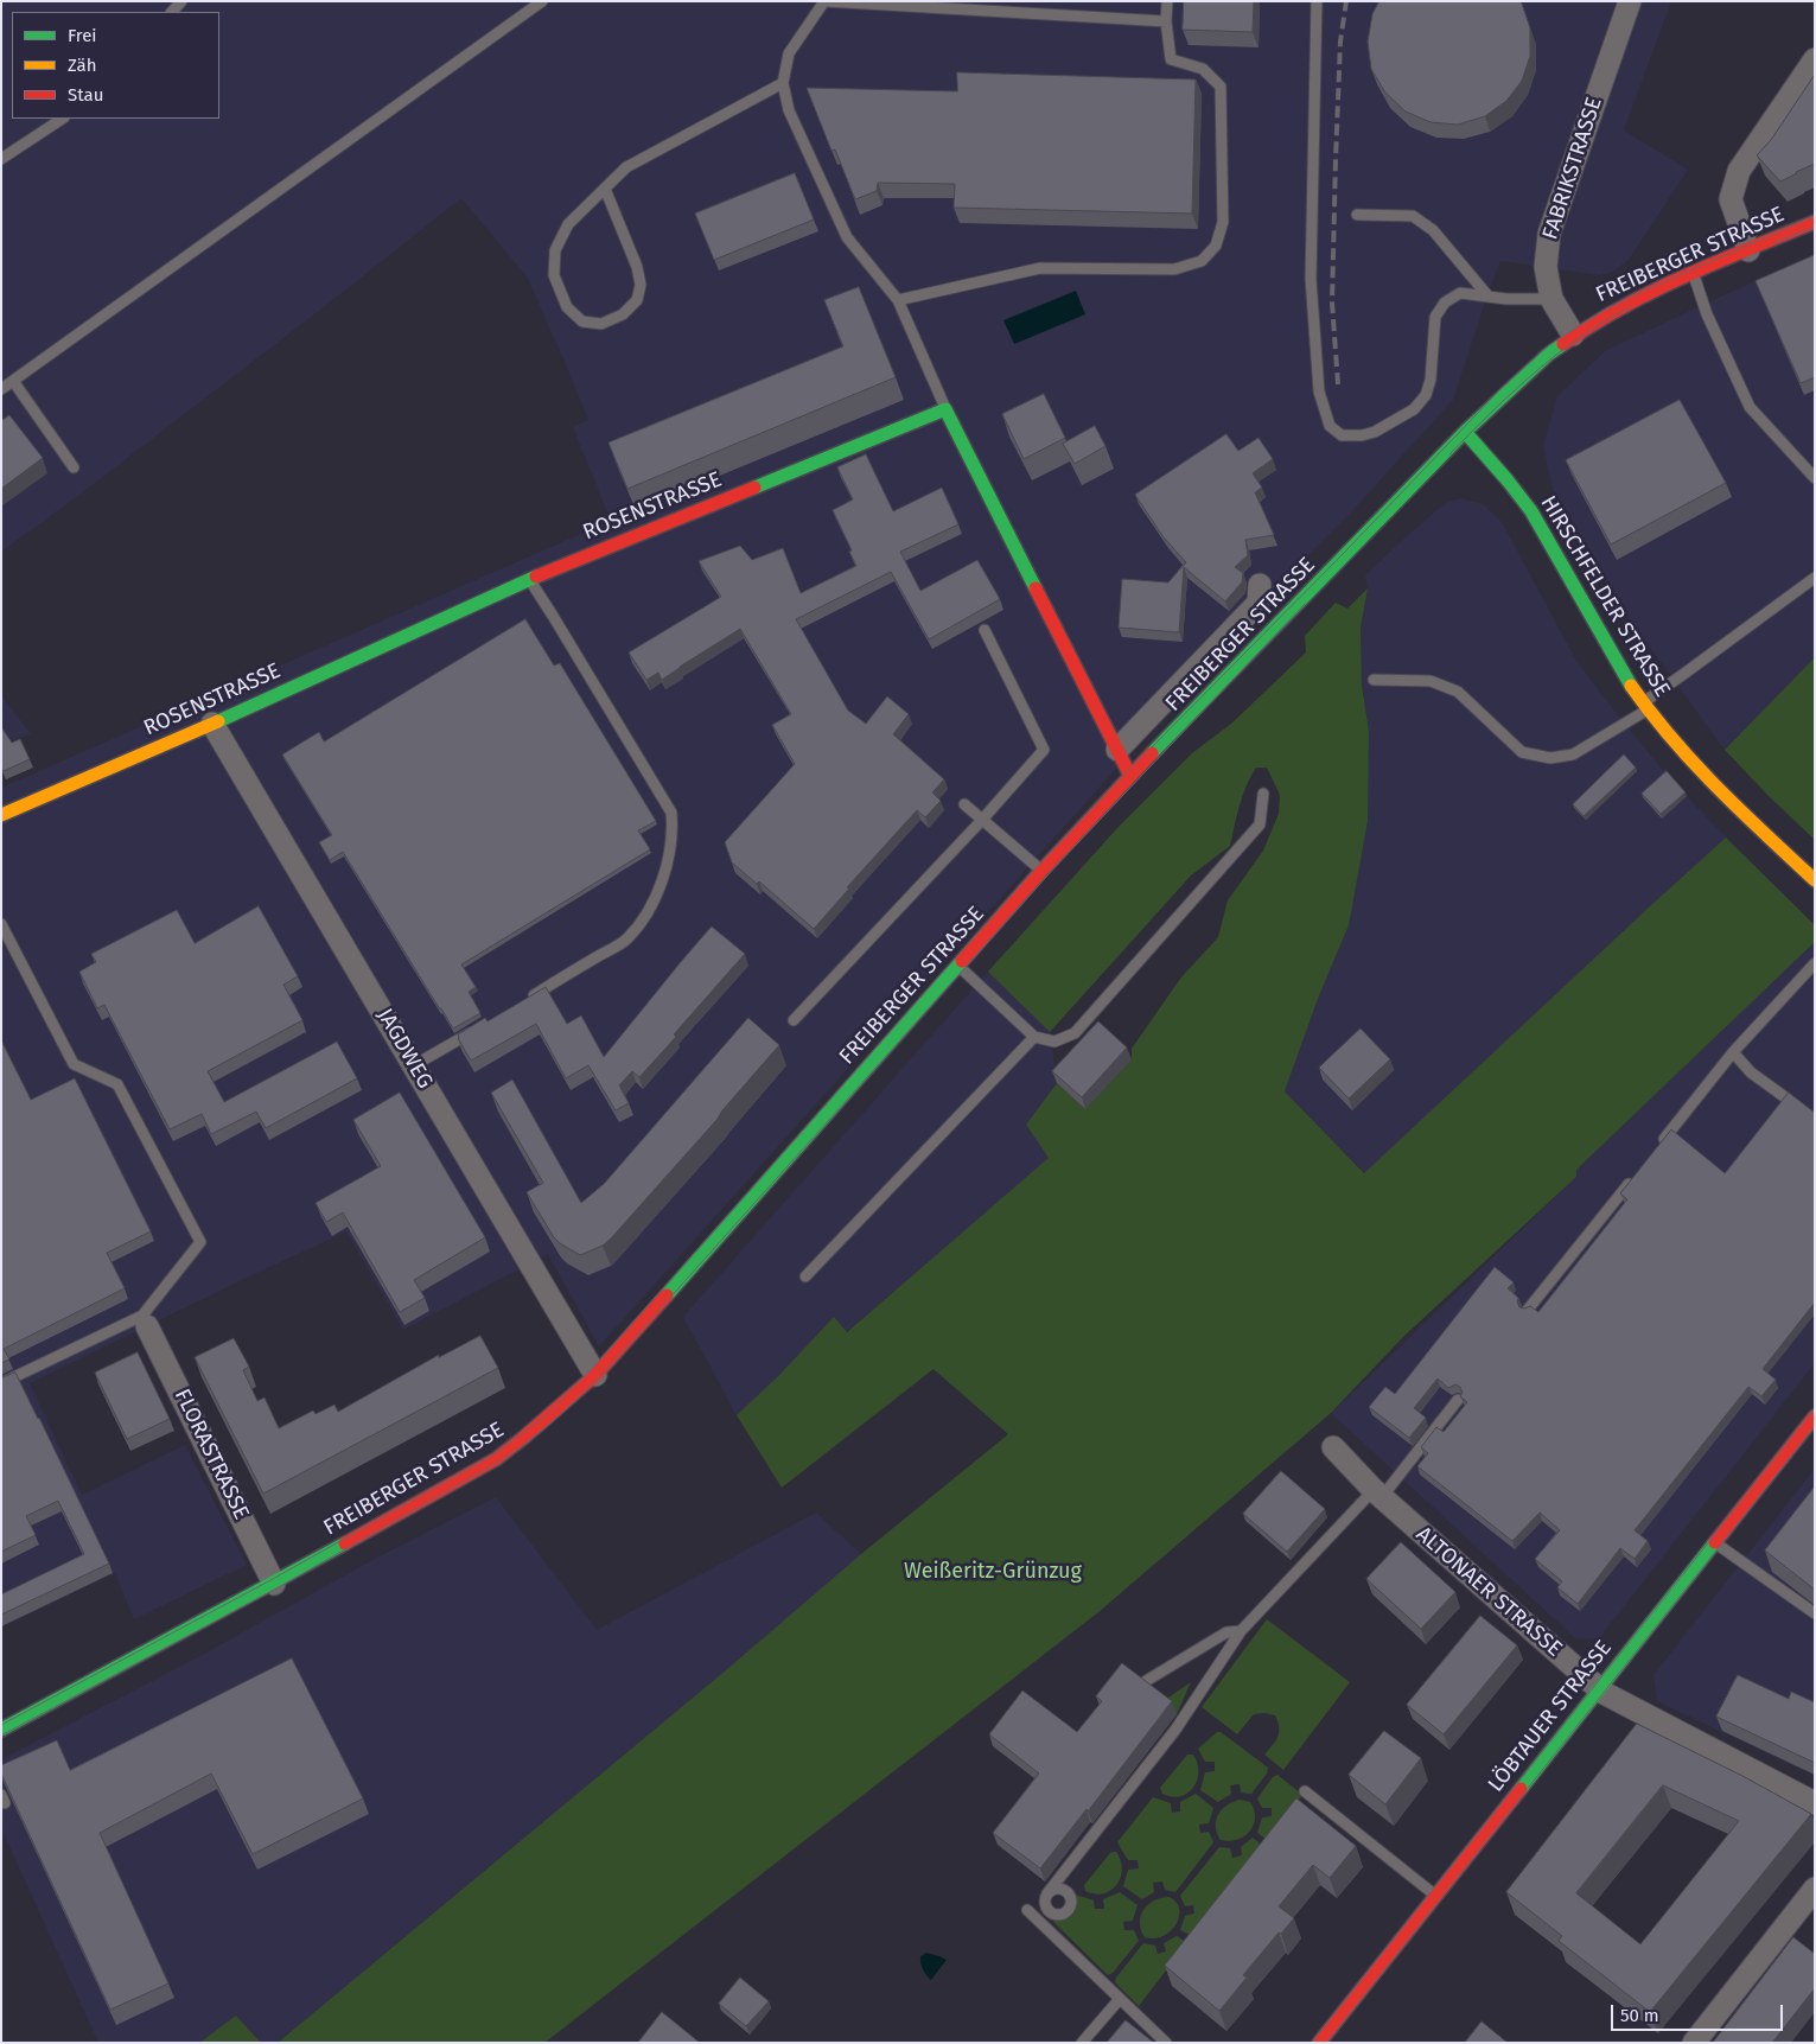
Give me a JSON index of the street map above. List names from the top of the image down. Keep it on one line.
{"streets":{"street":["FABRIKSTRASSE","FREIBERGER STRASSE","ROSENSTRASSE","HIRSCHFELDER STRASSE","JAGDWEG","FLORASTRASSE","ALTONAER STRASSE","LÖBTAUER STRASSE"]},"crossings":[["FABRIKSTRASSE","FREIBERGER STRASSE"],["FREIBERGER STRASSE","HIRSCHFELDER STRASSE"],["FREIBERGER STRASSE","JAGDWEG"],["FREIBERGER STRASSE","FLORASTRASSE"],["ROSENSTRASSE","JAGDWEG"],["ALTONAER STRASSE","LÖBTAUER STRASSE"]],"parks":["Weißeritz-Grünzug"],"legend":["Frei","Zäh","Stau"],"scale_bar":"50 m"}
